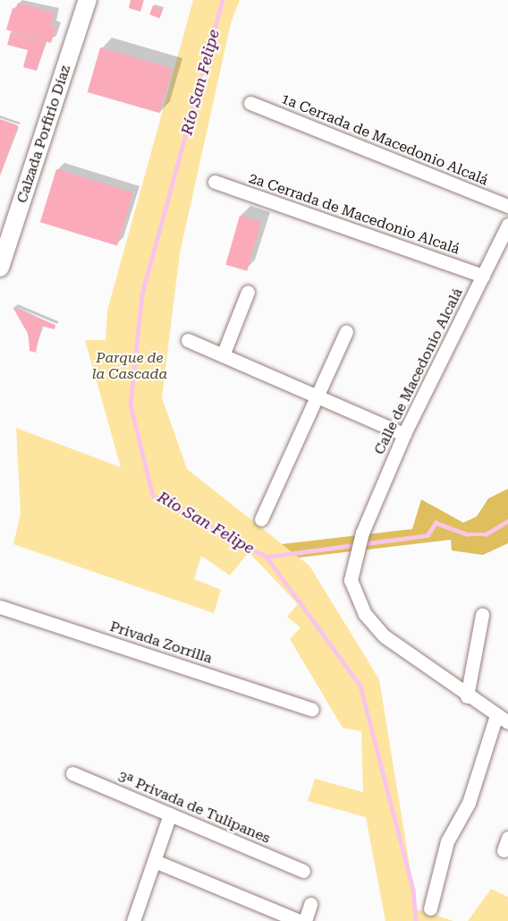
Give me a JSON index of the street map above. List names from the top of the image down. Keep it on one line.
{"streets":{"main road":["Calzada Porfirio Díaz"],"street":["1a Cerrada de Macedonio Alcalá","2a Cerrada de Macedonio Alcalá","Calle de Macedonio Alcalá","Privada Zorrilla","3ª Privada de Tulipanes"]},"crossings":[["2a Cerrada de Macedonio Alcalá","Calle de Macedonio Alcalá"]],"water":["Río San Felipe"],"parks":["Parque de la Cascada"]}
